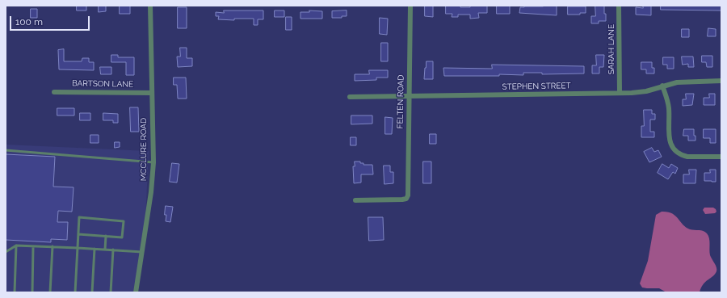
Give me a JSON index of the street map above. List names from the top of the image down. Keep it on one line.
{"streets":{"street":["SARAH LANE","BARTSON LANE","STEPHEN STREET","FELTEN ROAD","MCCLURE ROAD"]},"crossings":[["SARAH LANE","STEPHEN STREET"],["BARTSON LANE","MCCLURE ROAD"],["STEPHEN STREET","FELTEN ROAD"]],"scale_bar":"100 m"}
